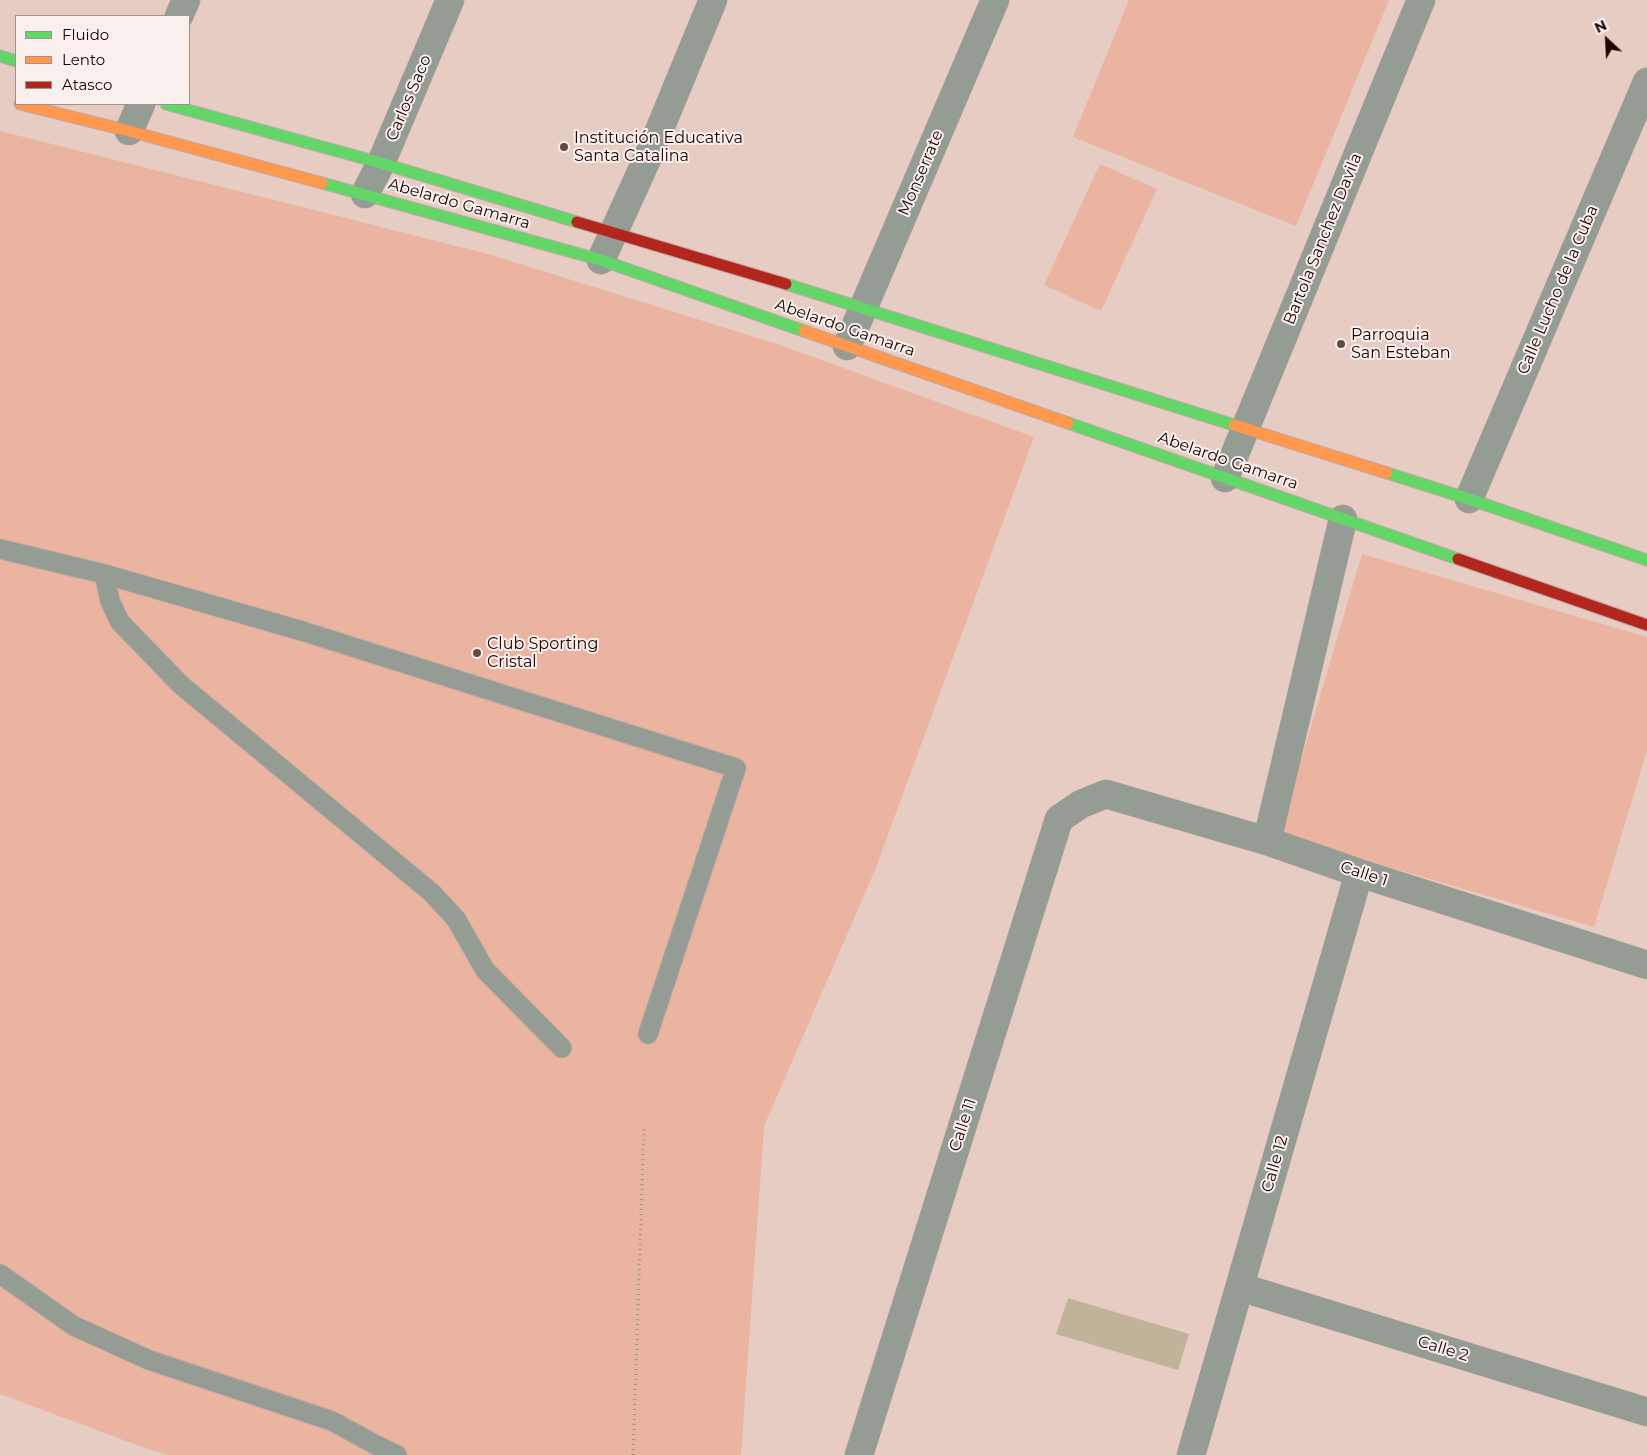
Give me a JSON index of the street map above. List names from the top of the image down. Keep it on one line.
{"streets":{"street":["Carlos Saco","Monserrate","Abelardo Gamarra","Bartola Sanchez Davila","Calle Lucho de la Cuba","Calle 1","Calle 11","Calle 12","Calle 2"]},"crossings":[["Carlos Saco","Abelardo Gamarra"],["Monserrate","Abelardo Gamarra"],["Abelardo Gamarra","Bartola Sanchez Davila"],["Abelardo Gamarra","Calle Lucho de la Cuba"],["Calle 1","Calle 11"],["Calle 1","Calle 12"],["Calle 12","Calle 2"]],"places":["Institución Educativa Santa Catalina","Parroquia San Esteban","Club Sporting Cristal"],"legend":["Fluido","Lento","Atasco"],"north":"top left"}
